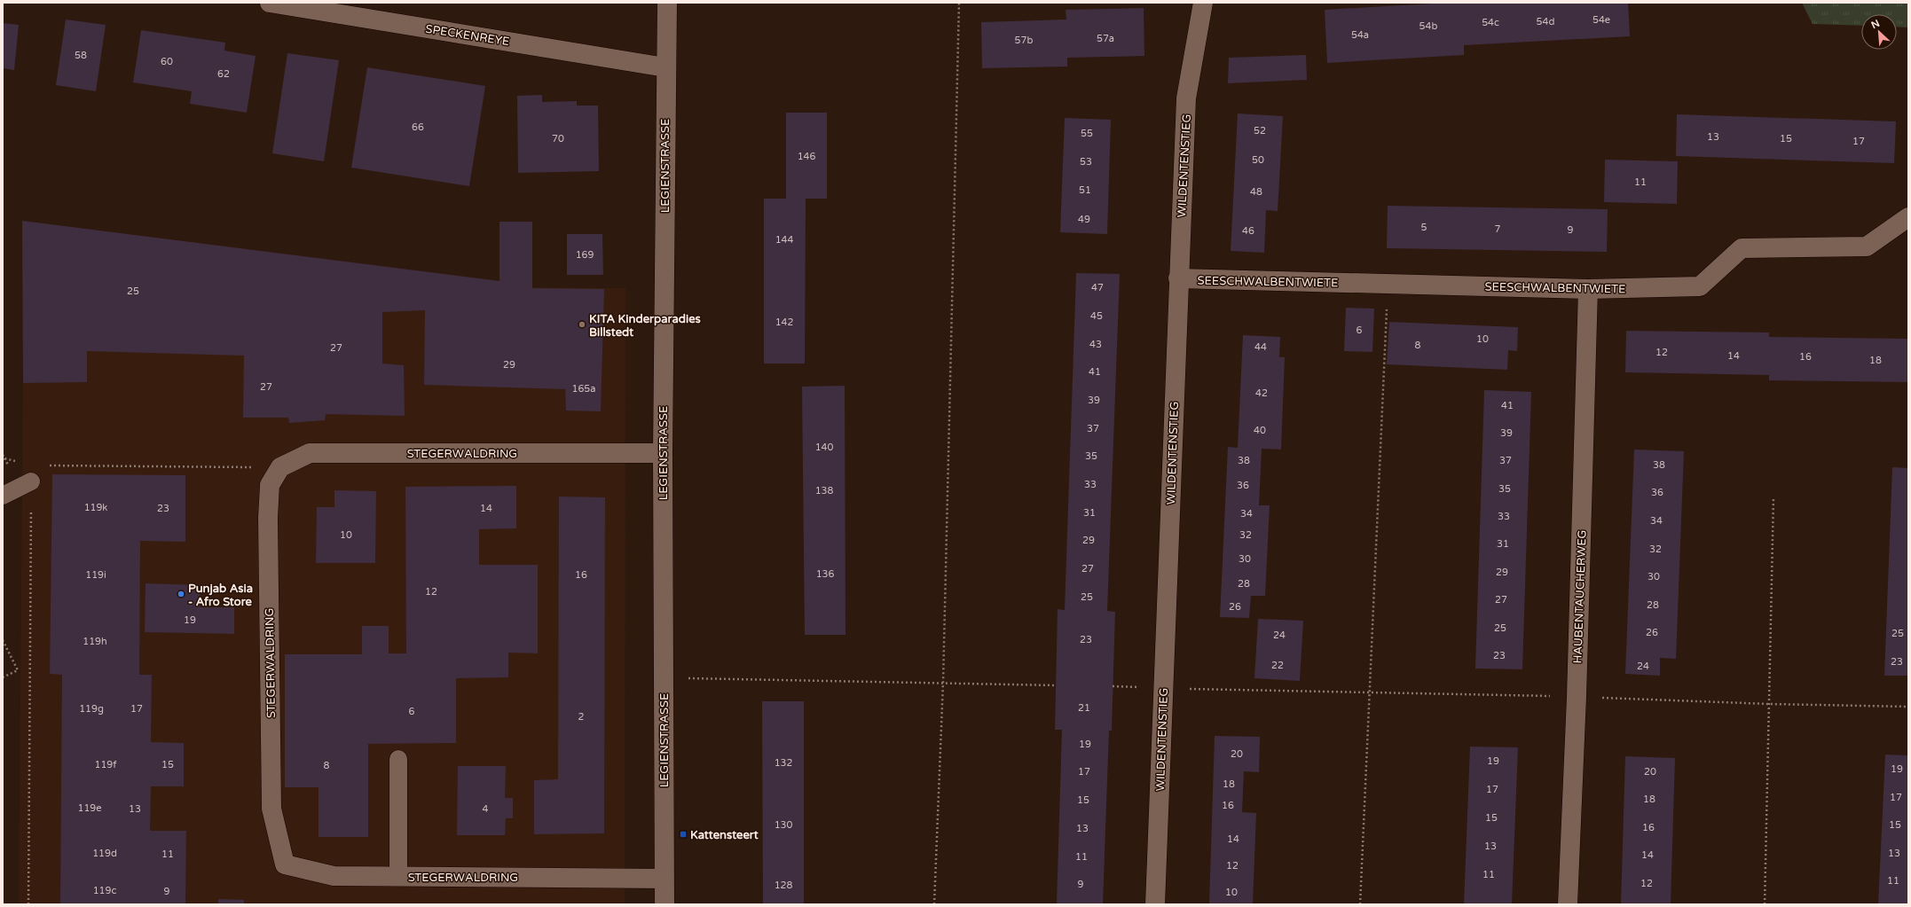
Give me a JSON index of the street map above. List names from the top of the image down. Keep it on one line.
{"streets":{"street":["SPECKENREYE","LEGIENSTRASSE","WILDENTENSTIEG","SEESCHWALBENTWIETE","STEGERWALDRING","HAUBENTAUCHERWEG"]},"crossings":[["SPECKENREYE","LEGIENSTRASSE"],["LEGIENSTRASSE","STEGERWALDRING"],["WILDENTENSTIEG","SEESCHWALBENTWIETE"],["SEESCHWALBENTWIETE","HAUBENTAUCHERWEG"]],"places":{"other":["KITA Kinderparadies Billstedt","Punjab Asia - Afro Store"],"transit":["Kattensteert"]},"house_numbers":["54e","54d","54c","54b","54a","57a","57b","58","60","62","66","52","55","13","70","15","17","146","50","53","11","51","48","49","5","7","9","46","144","169","47","25","45","142","6","10","43","8","44","27","12","14","16","18","29","41","27","165a","42","39","41","37","40","39","140","35","38","37","38","33","36","35","138","36","119k","23","14","31","34","33","34","10","32","29","31","32","30","27","29","136","119i","16","30","28","12","25","27","28","26","19","25","26","25","24","23","119h","23","23","22","24","21","119g","17","6","2","19","20","19","132","119f","15","8","19","17","20","18","17","17","18","15","16","119e","13","4","15","130","15","16","13","14","13","119d","13","11","14","11","12","11","11","12","9","128","119c","9","10"],"north":"top left"}
